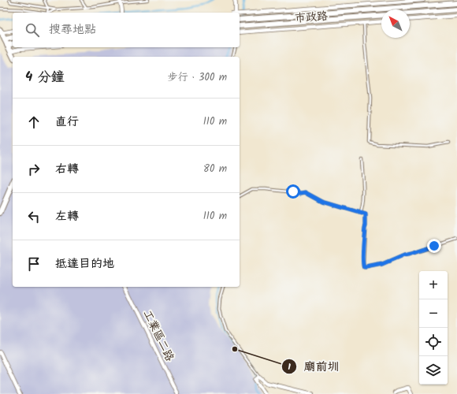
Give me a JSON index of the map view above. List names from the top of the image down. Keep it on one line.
{"streets":{"street":["市政路","工業區二路"]},"places":["廟前圳"],"north":"top left","page":{"search":"搜尋地點","heading":["4 分鐘","步行 · 300 m"],"list":[["直行","110 m"],["右轉","80 m"],["左轉","110 m"],"抵達目的地"],"map_buttons":["+","−"]}}
